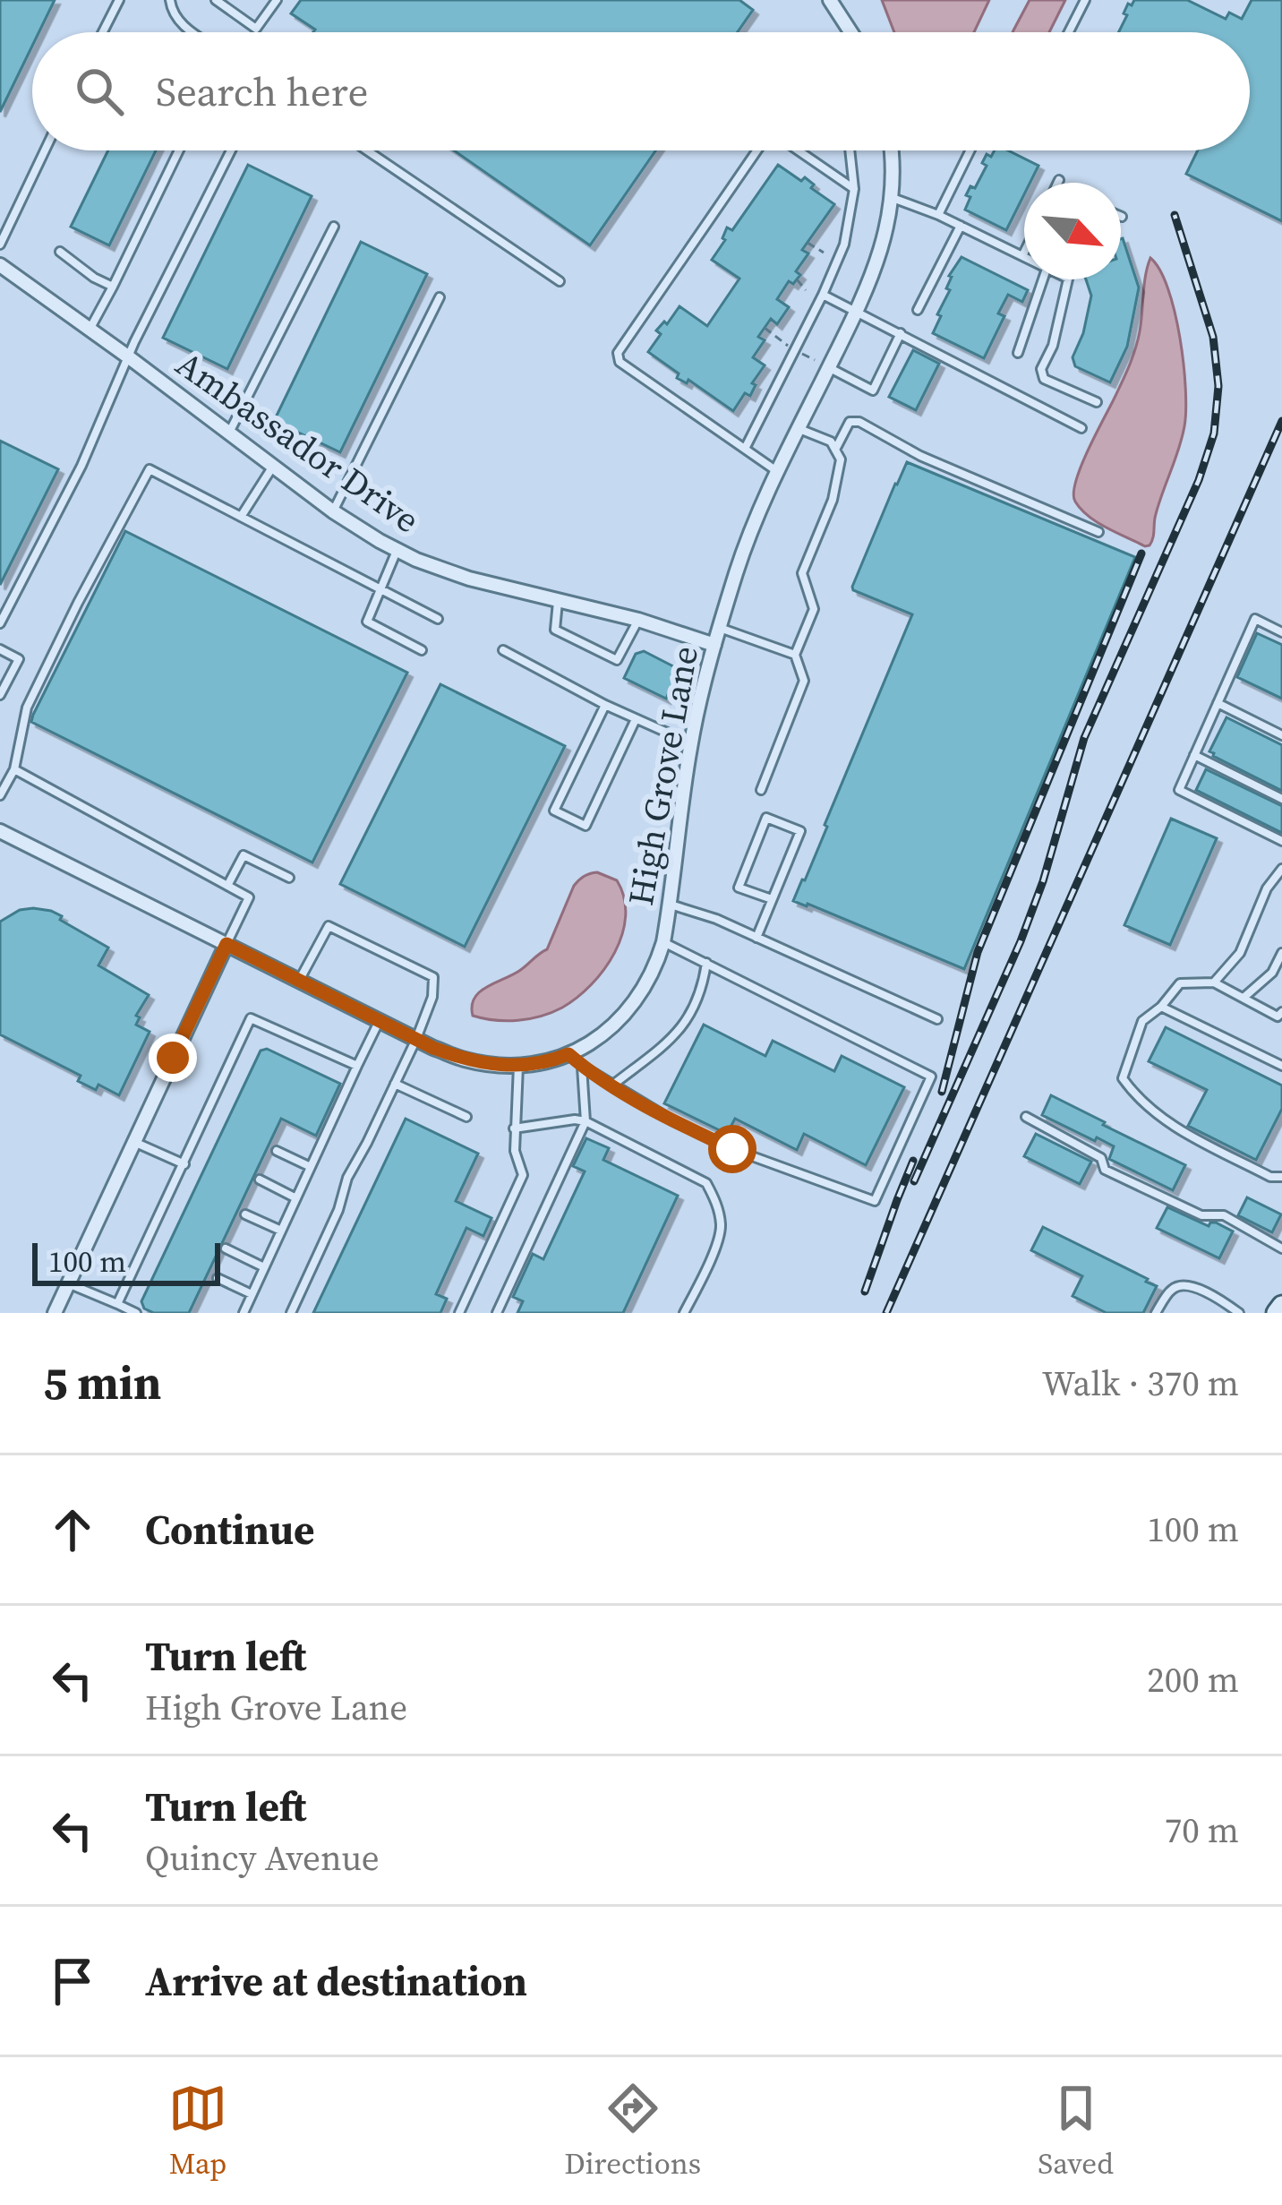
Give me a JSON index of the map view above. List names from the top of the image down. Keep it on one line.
{"streets":{"street":["Ambassador Drive","High Grove Lane"]},"crossings":[["Ambassador Drive","High Grove Lane"]],"scale_bar":"100 m","north":"bottom right","page":{"search":"Search here","scale":"100 m","heading":["5 min","Walk · 370 m"],"list":[["Continue","100 m"],["Turn left","High Grove Lane","200 m"],["Turn left","Quincy Avenue","70 m"],"Arrive at destination"],"nav":["Map","Directions","Saved"]}}
